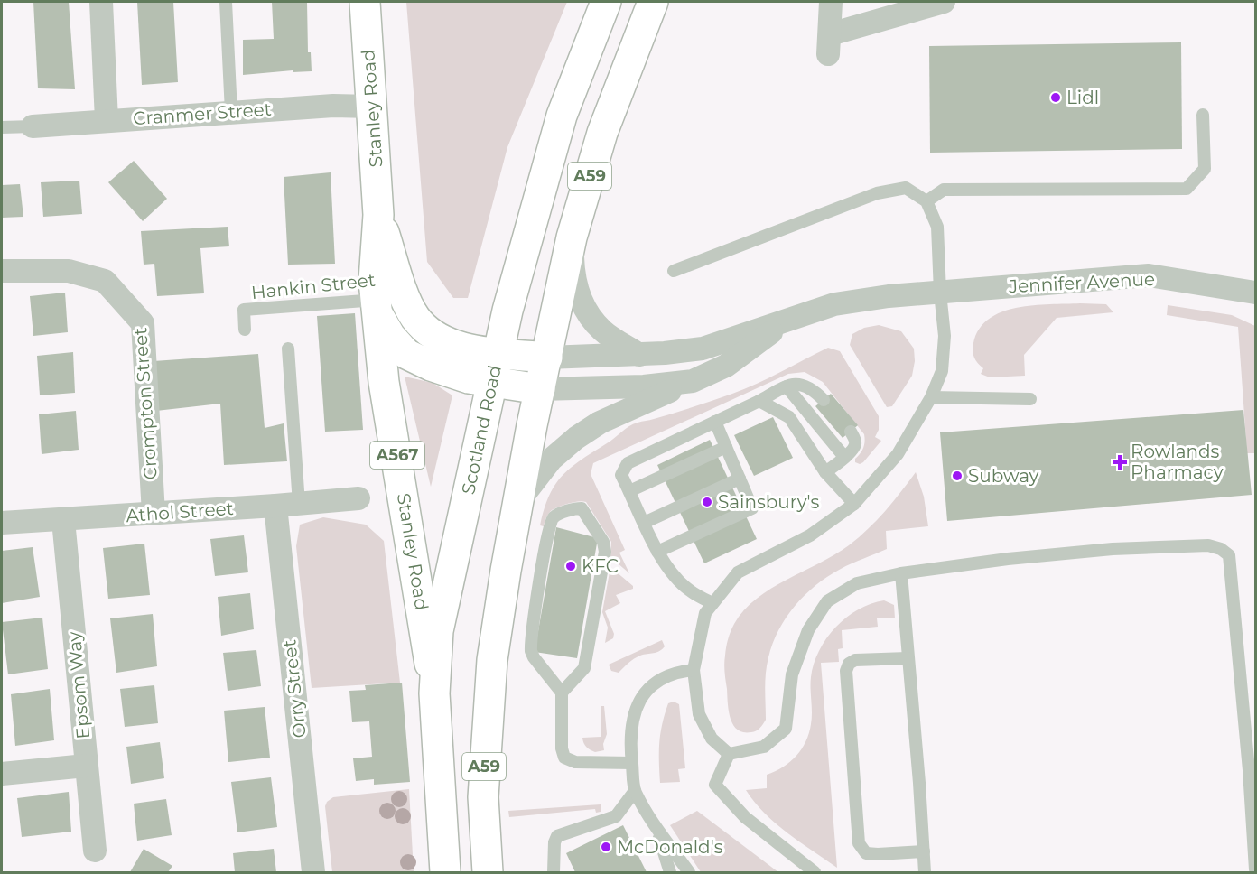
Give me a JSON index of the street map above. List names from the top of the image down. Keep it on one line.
{"streets":{"main road":["Stanley Road","A59","Scotland Road","A567"],"street":["Cranmer Street","Jennifer Avenue","Crompton Street","Athol Street","Epsom Way","Orry Street"],"lane":["Hankin Street"]},"crossings":[["Stanley Road","Cranmer Street"],["Stanley Road","A59"],["Stanley Road","Jennifer Avenue"],["Stanley Road","Hankin Street"],["Stanley Road","Scotland Road"],["A59","Jennifer Avenue"],["Crompton Street","Athol Street"],["Athol Street","Epsom Way"],["Athol Street","Orry Street"]],"places":{"other":["Lidl","Subway","Sainsbury's","KFC","McDonald's"],"health":["Rowlands Pharmacy"]}}
